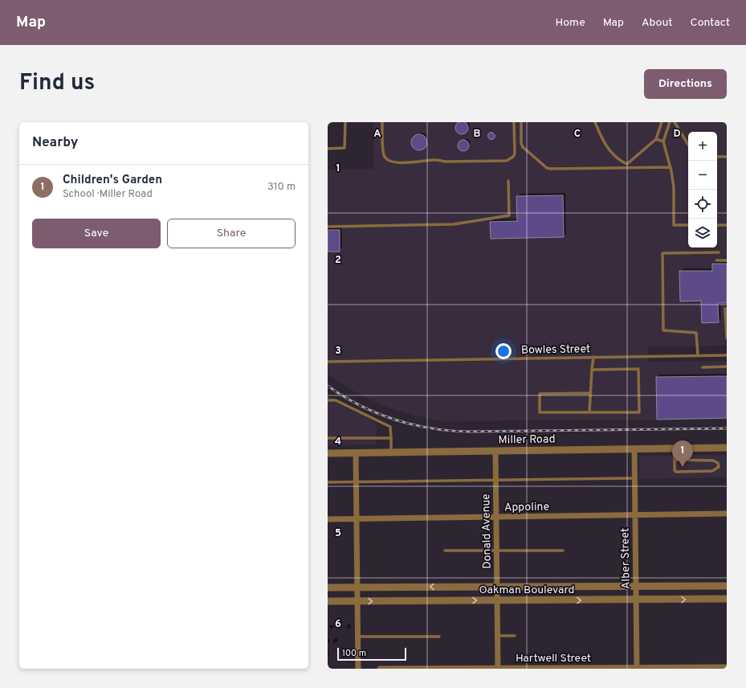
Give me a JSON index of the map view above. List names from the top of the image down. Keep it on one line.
{"streets":{"street":["Miller Road","Appoline","Donald Avenue","Alber Street","Oakman Boulevard","Hartwell Street"],"lane":["Bowles Street"]},"crossings":[["Miller Road","Donald Avenue"],["Miller Road","Alber Street"],["Appoline","Donald Avenue"],["Appoline","Alber Street"],["Donald Avenue","Oakman Boulevard"],["Donald Avenue","Hartwell Street"],["Alber Street","Oakman Boulevard"],["Alber Street","Hartwell Street"]],"scale_bar":"100 m","page":{"header":"Map","nav":["Home","Map","About","Contact"],"title":"Find us","buttons":["Directions",["Save","Share"]],"heading":"Nearby","map_buttons":["+","−"],"list":[{"mark":"1","name":"Children's Garden","note":"School · Miller Road","value":"310 m"}],"pins":"1","scale":"100 m"},"grid":{"columns":["A","B","C","D"],"rows":["1","2","3","4","5","6"]}}
